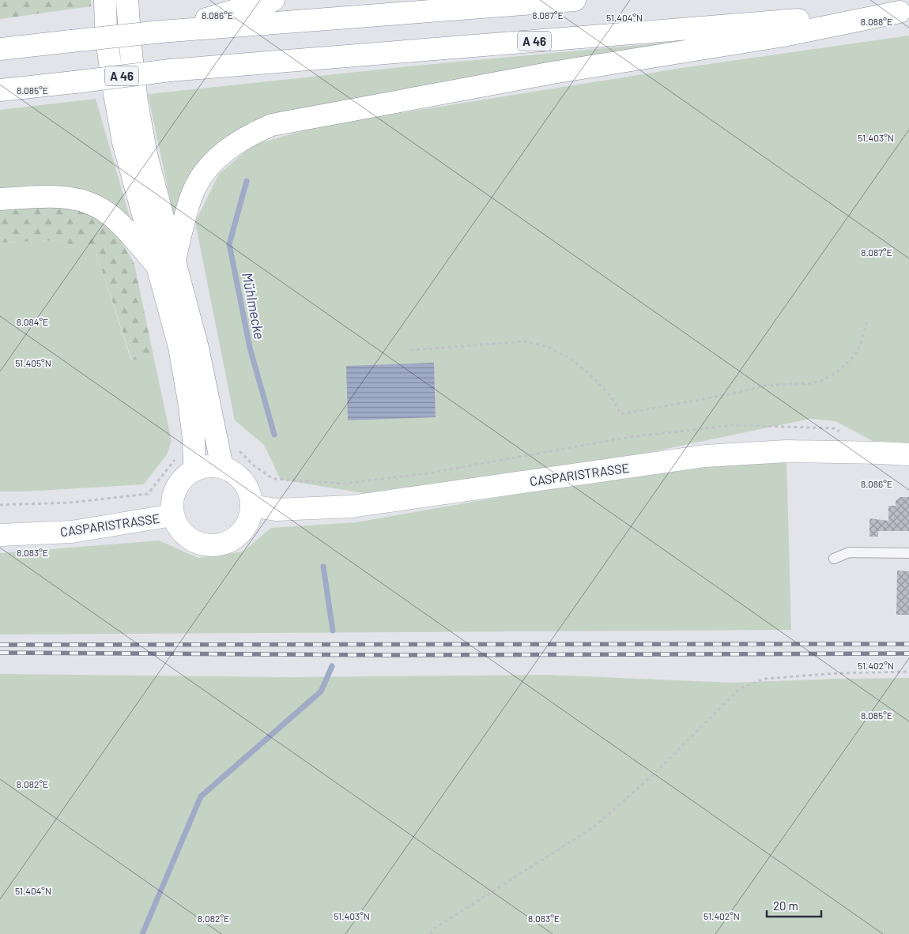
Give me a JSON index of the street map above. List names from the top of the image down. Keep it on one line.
{"streets":{"main road":["A 46","CASPARISTRASSE"]},"water":["Mühlmecke"],"scale_bar":"20 m","coordinates":["8.087°E","8.086°E","51.404°N","8.088°E","8.085°E","51.403°N","8.084°E","51.405°N","8.083°E","51.402°N","8.082°E"]}
